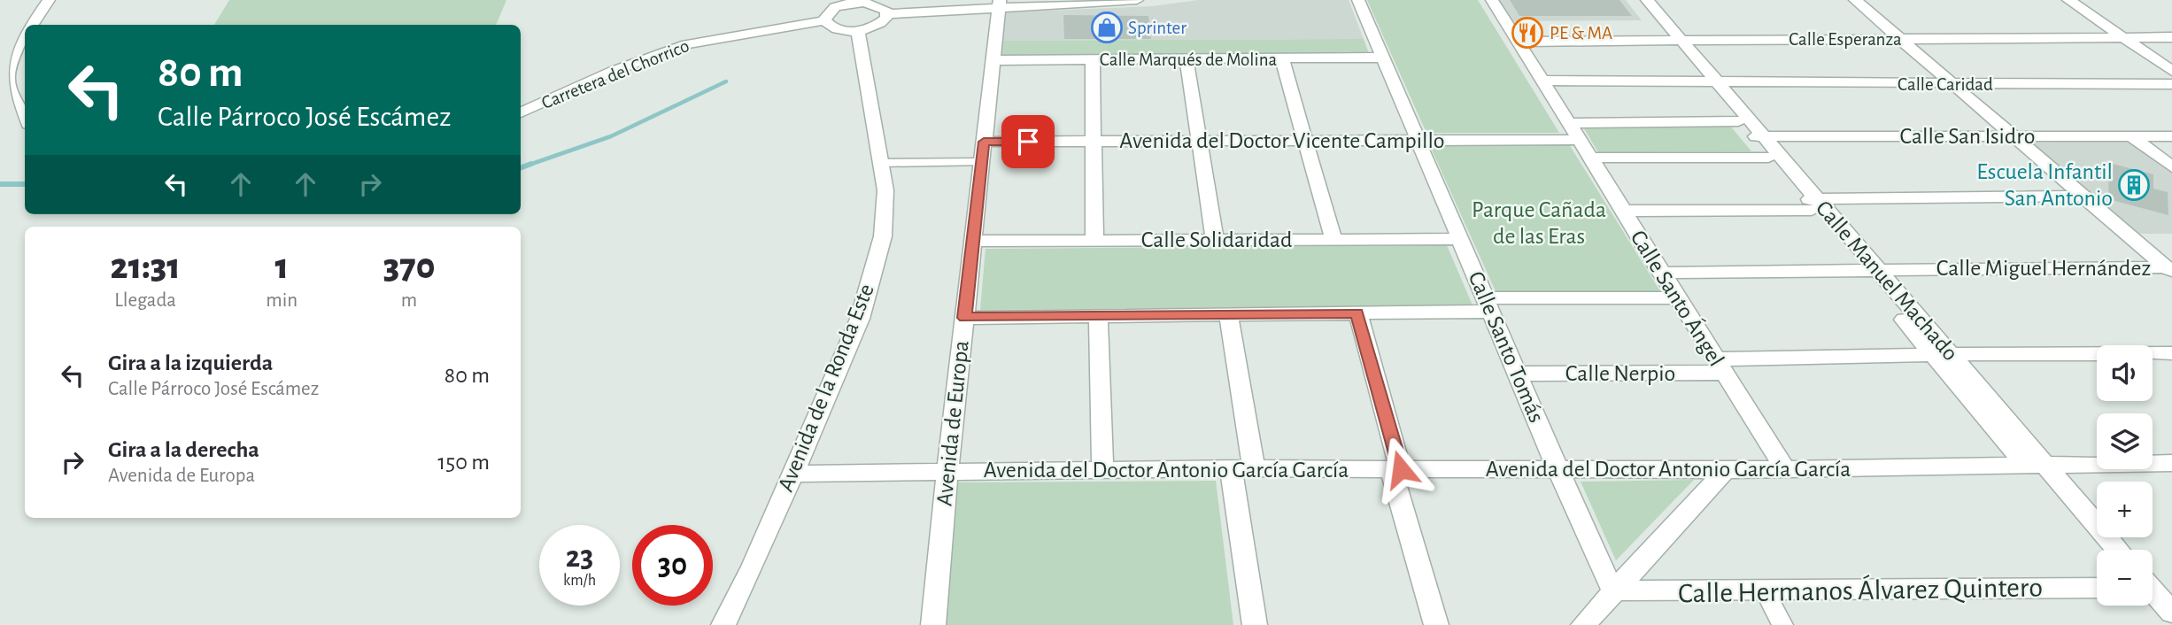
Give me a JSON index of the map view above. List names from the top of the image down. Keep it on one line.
{"streets":{"street":["Calle Esperanza","Calle Marqués de Molina","Carretera del Chorrico","Calle Caridad","Calle San Isidro","Avenida del Doctor Vicente Campillo","Calle Solidaridad","Calle Miguel Hernández","Calle Manuel Machado","Calle Santo Ángel","Calle Santo Tomás","Calle Nerpio","Avenida de la Ronda Este","Avenida de Europa","Avenida del Doctor Antonio García García","Calle Hermanos Álvarez Quintero"]},"crossings":[["Calle Esperanza","Calle Manuel Machado"],["Calle Esperanza","Calle Santo Ángel"],["Calle Marqués de Molina","Calle Santo Tomás"],["Calle Marqués de Molina","Avenida de Europa"],["Calle Caridad","Calle Manuel Machado"],["Calle Caridad","Calle Santo Ángel"],["Calle San Isidro","Calle Manuel Machado"],["Avenida del Doctor Vicente Campillo","Calle Santo Ángel"],["Avenida del Doctor Vicente Campillo","Calle Santo Tomás"],["Avenida del Doctor Vicente Campillo","Avenida de Europa"],["Calle Solidaridad","Calle Santo Tomás"],["Calle Solidaridad","Avenida de Europa"],["Calle Miguel Hernández","Calle Manuel Machado"],["Calle Miguel Hernández","Calle Santo Ángel"],["Calle Manuel Machado","Calle Nerpio"],["Calle Manuel Machado","Avenida del Doctor Antonio García García"],["Calle Santo Ángel","Calle Nerpio"],["Calle Santo Ángel","Avenida del Doctor Antonio García García"],["Calle Santo Tomás","Calle Nerpio"],["Calle Santo Tomás","Avenida del Doctor Antonio García García"],["Calle Santo Tomás","Calle Hermanos Álvarez Quintero"],["Avenida de la Ronda Este","Avenida del Doctor Antonio García García"],["Avenida de Europa","Avenida del Doctor Antonio García García"]],"parks":["Parque Cañada de las Eras"],"places":{"shop":["Sprinter"],"restaurant":["PE & MA"],"building":["Escuela Infantil San Antonio"]},"page":{"turn":["80 m","Calle Párroco José Escámez"],"eta":["21:31","Llegada","1","min","370","m"],"list":[{"name":"Gira a la izquierda","note":"Calle Párroco José Escámez","value":"80 m"},{"name":"Gira a la derecha","note":"Avenida de Europa","value":"150 m"}],"map_buttons":["+","−"],"speed":"23 km/h","limit":"30"}}
